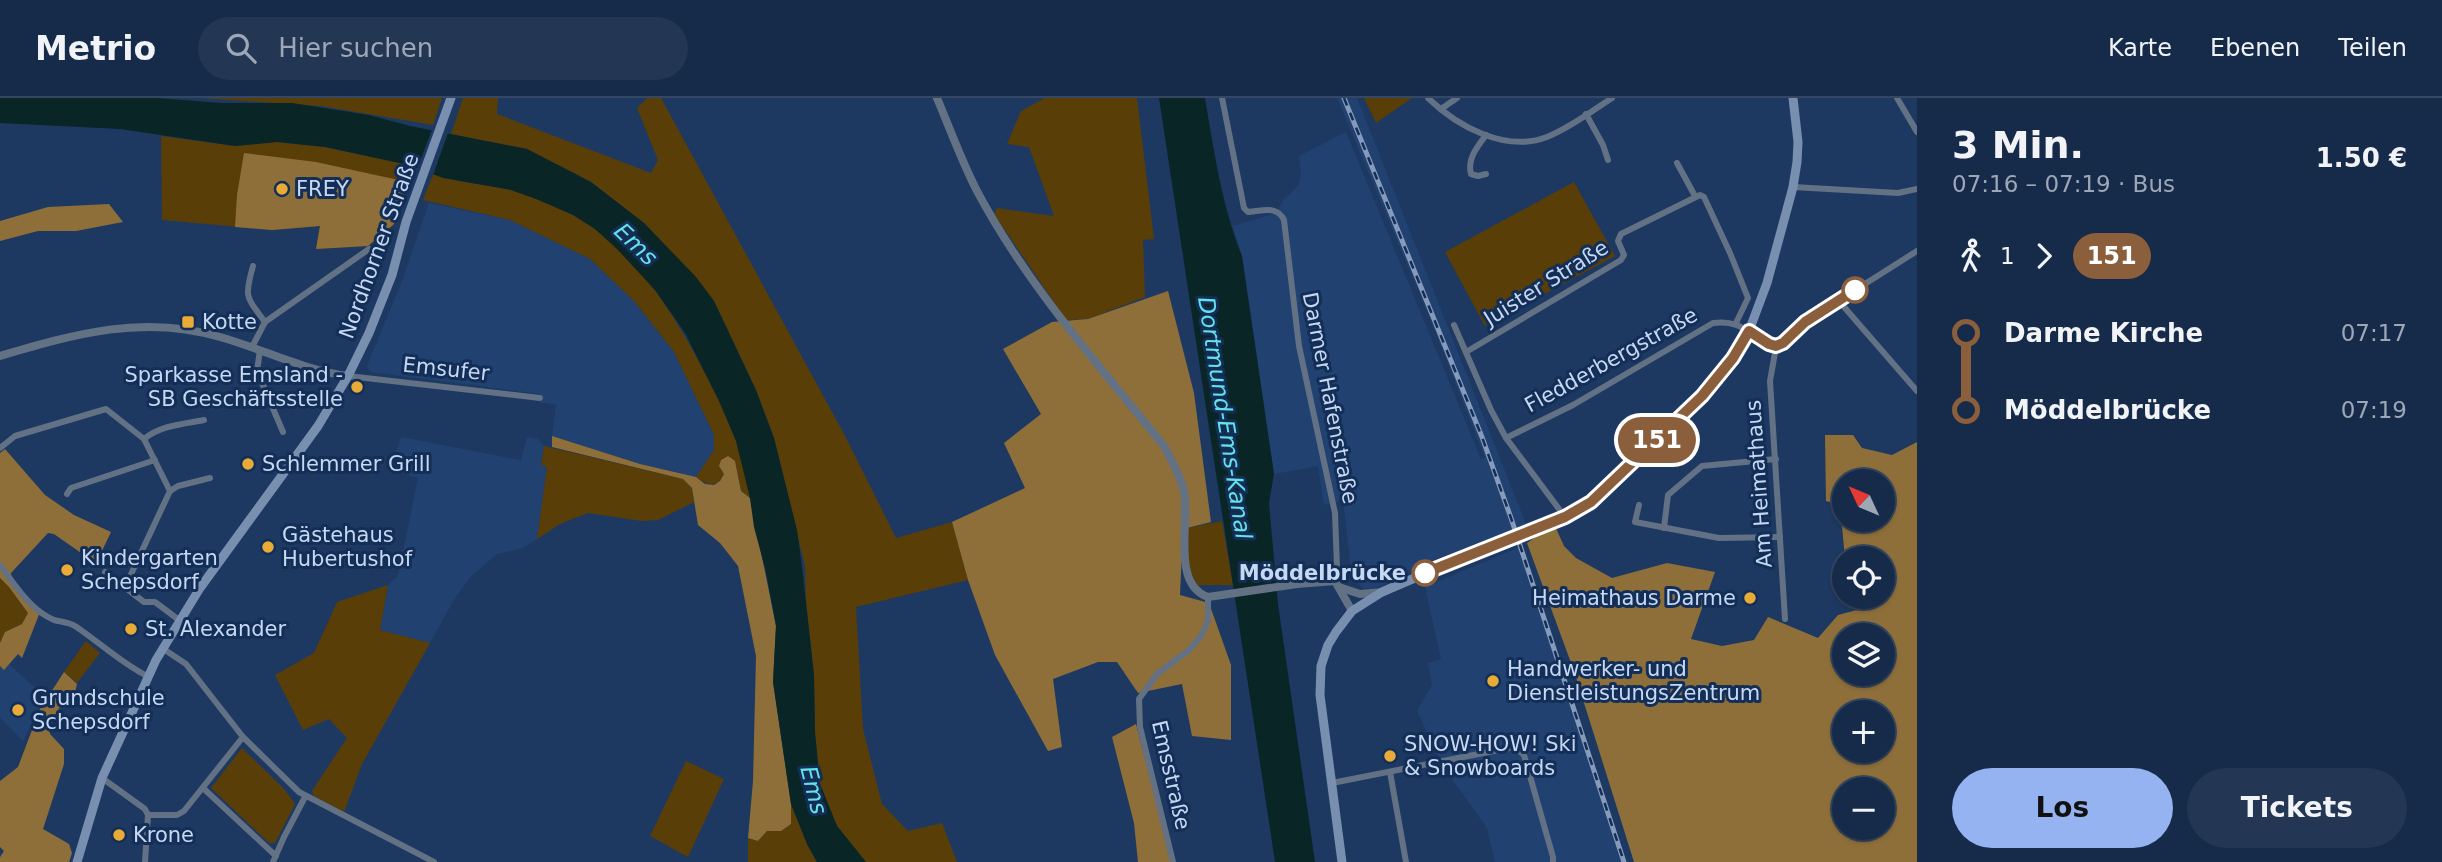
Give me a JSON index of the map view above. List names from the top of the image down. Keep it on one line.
{"streets":{"main road":["Nordhorner Straße"],"street":["Juister Straße","Fledderbergstraße","Emsufer","Darmer Hafenstraße","Am Heimathaus","Emsstraße"]},"crossings":[["Nordhorner Straße","Emsufer"]],"water":["Ems","Dortmund-Ems-Kanal"],"places":{"other":["FREY","Sparkasse Emsland - SB Geschäftsstelle","Schlemmer Grill","Gästehaus Hubertushof","Kindergarten Schepsdorf","Möddelbrücke","Heimathaus Darme","St. Alexander","Handwerker- und DienstleistungsZentrum","Grundschule Schepsdorf","SNOW-HOW! Ski & Snowboards","Krone"],"transit":["Kotte"]},"lines":["bus line 151"],"north":"top left","page":{"header":"Metrio","search":"Hier suchen","nav":["Karte","Ebenen","Teilen"],"on_map":"151","heading":["3 Min.","07:16 – 07:19 · Bus","1.50 €"],"legs":["1","151"],"list":[{"name":"Darme Kirche","value":"07:17"},{"name":"Möddelbrücke","value":"07:19"}],"map_buttons":["+","−"],"buttons":["Los","Tickets"]}}
